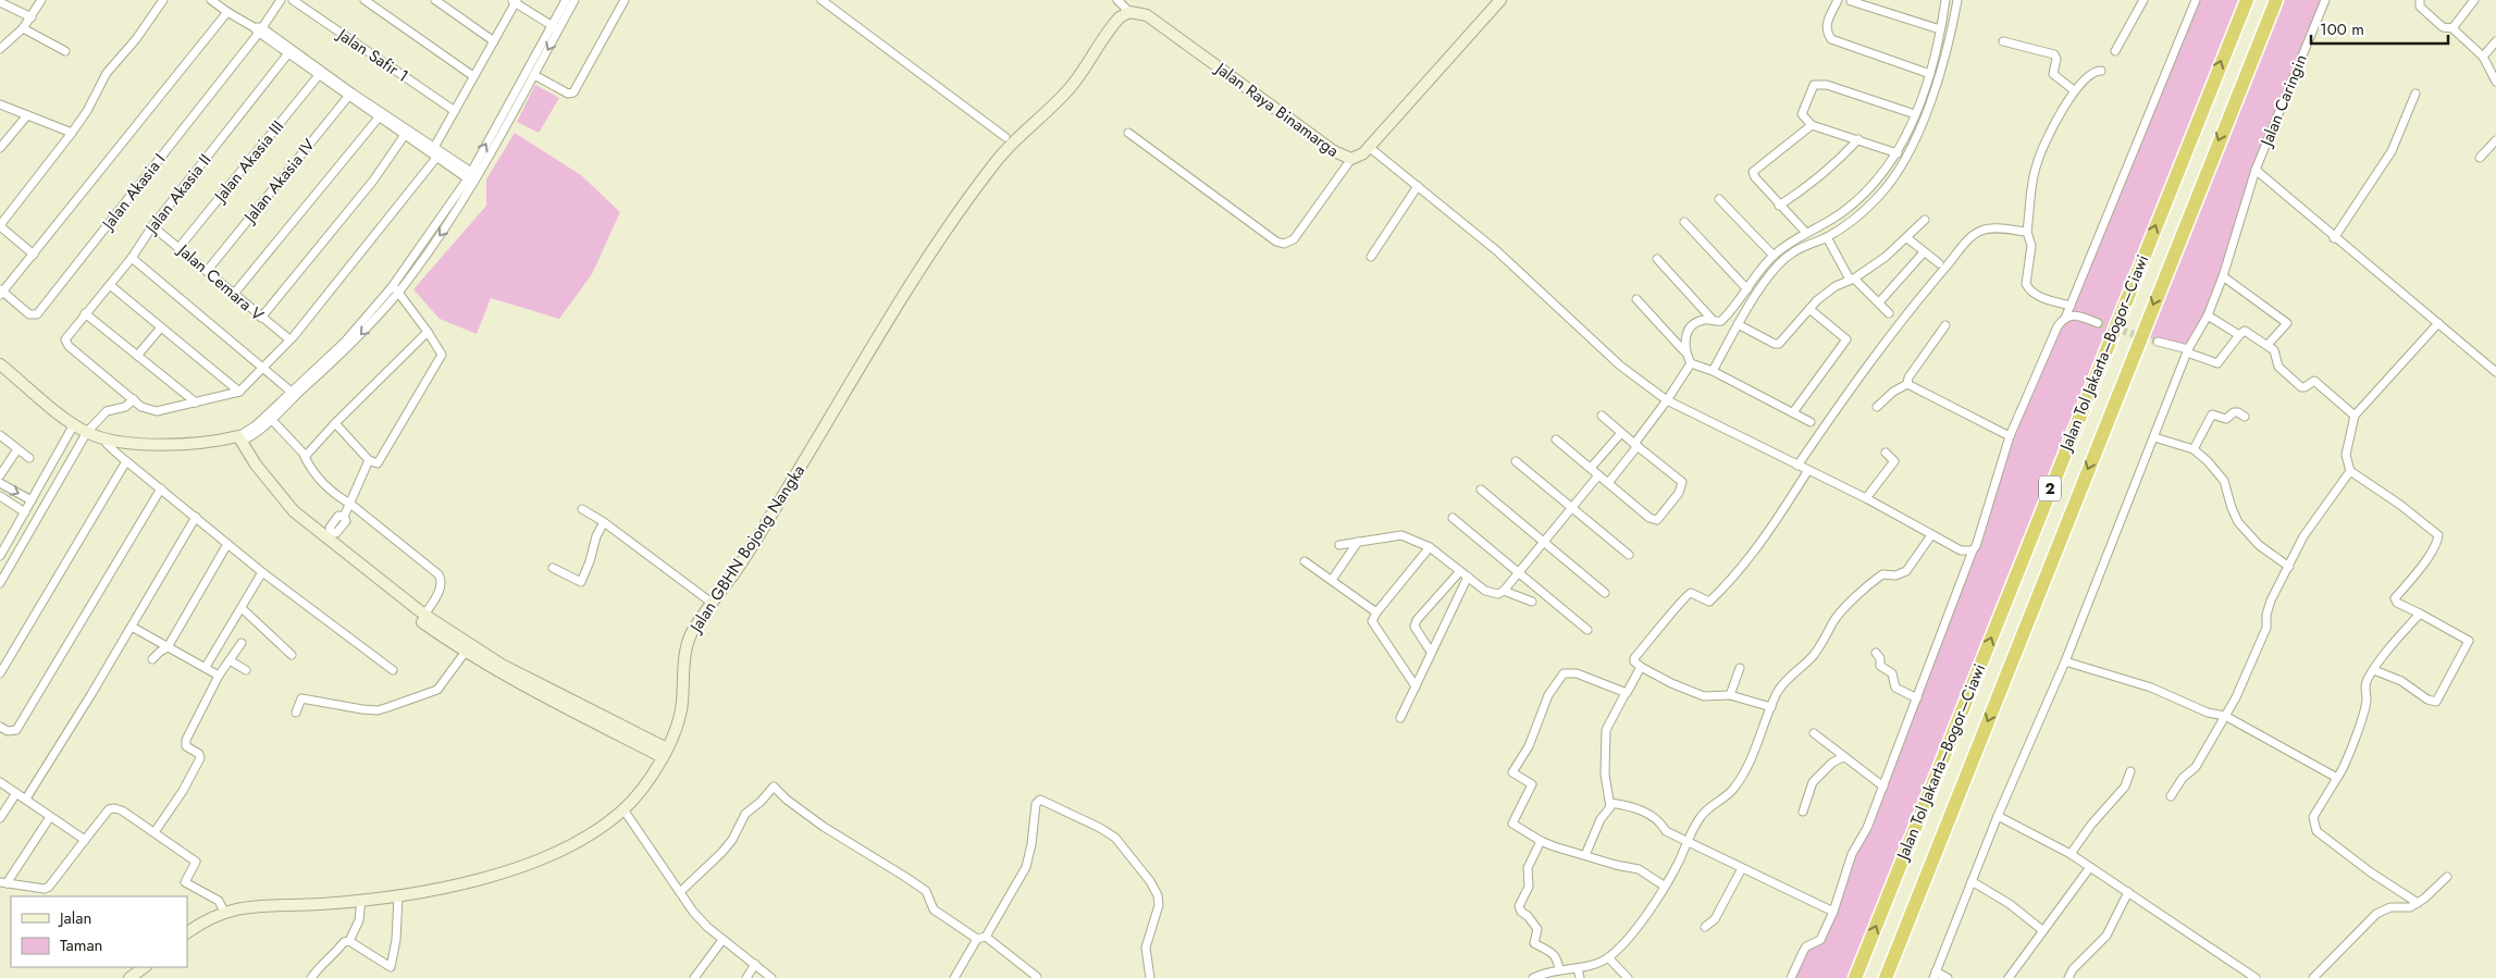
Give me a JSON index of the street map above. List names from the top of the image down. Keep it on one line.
{"streets":{"highway":["Jalan Tol Jakarta–Bogor–Ciawi","2"],"street":["Jalan Safir 1","Jalan Caringin","Jalan Raya Binamarga","Jalan Akasia III","Jalan Akasia IV","Jalan Akasia I","Jalan Akasia II","Jalan Cemara V","Jalan GBHN Bojong Nangka"]},"crossings":[["Jalan Raya Binamarga","Jalan GBHN Bojong Nangka"],["Jalan Akasia III","Jalan Cemara V"],["Jalan Akasia IV","Jalan Cemara V"],["Jalan Akasia II","Jalan Cemara V"]],"legend":["Jalan","Taman"],"scale_bar":"100 m"}
